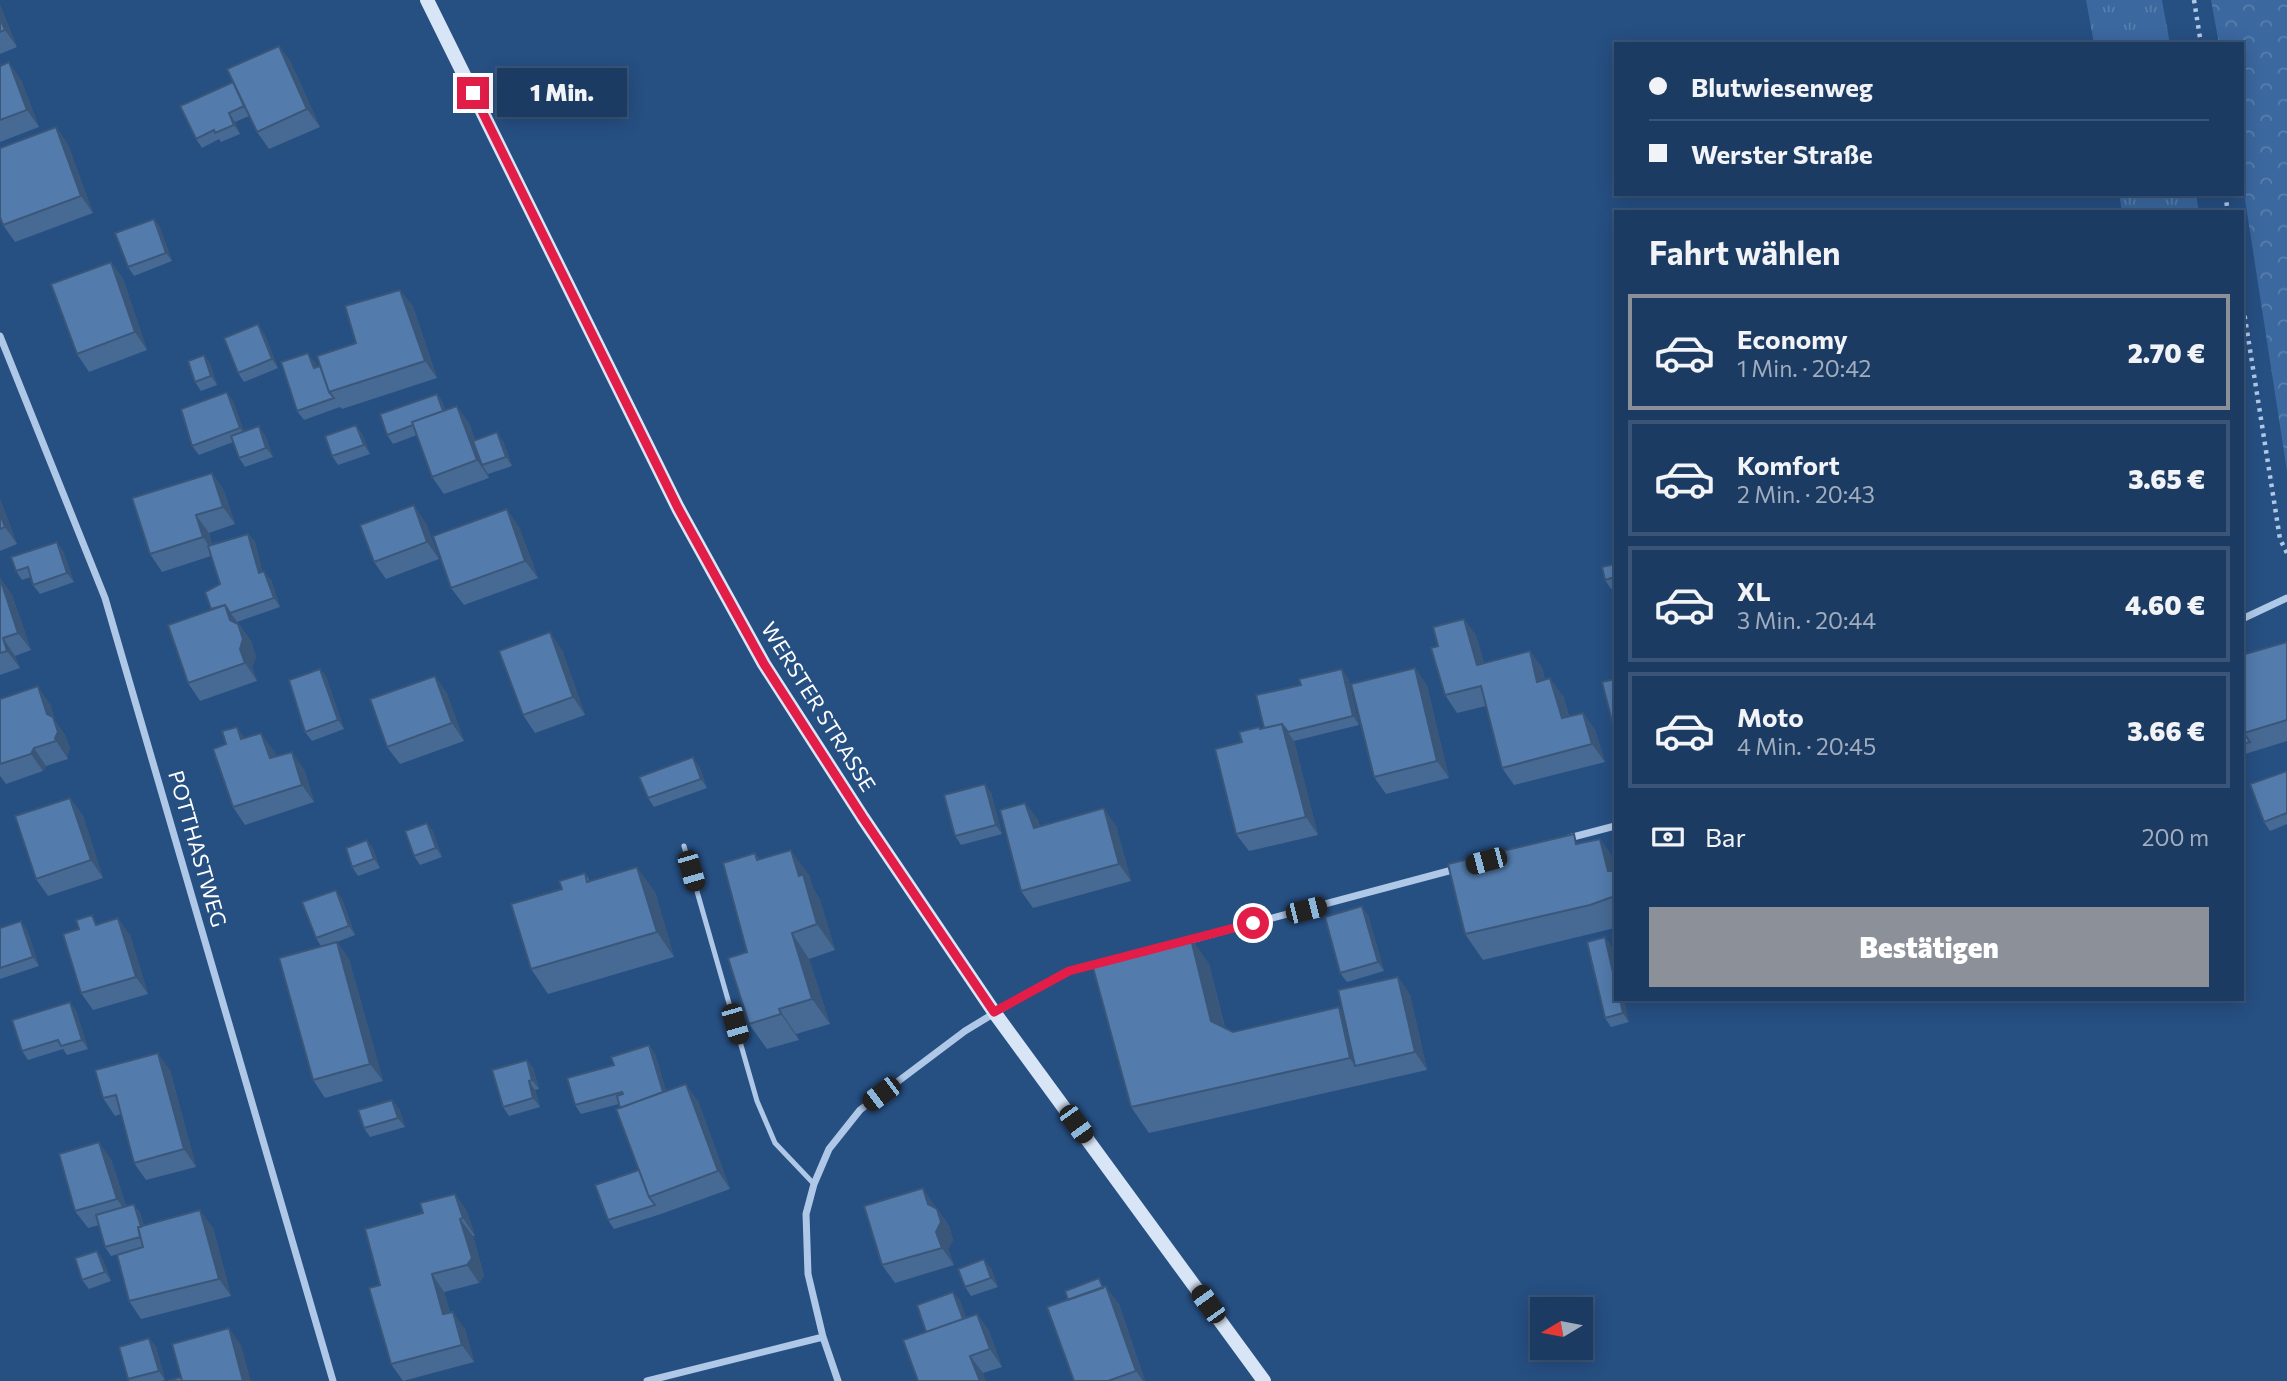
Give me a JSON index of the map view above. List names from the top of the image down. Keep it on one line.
{"streets":{"main road":["WERSTER STRASSE"],"street":["POTTHASTWEG"]},"north":"left","page":{"banner":["Blutwiesenweg","Werster Straße"],"bubble":"1 Min.","heading":"Fahrt wählen","list":[{"name":"Economy","note":"1 Min. · 20:42","value":"2.70 €"},{"name":"Komfort","note":"2 Min. · 20:43","value":"3.65 €"},{"name":"XL","note":"3 Min. · 20:44","value":"4.60 €"},{"name":"Moto","note":"4 Min. · 20:45","value":"3.66 €"}],"pay":["Bar","200 m"],"buttons":"Bestätigen"}}
